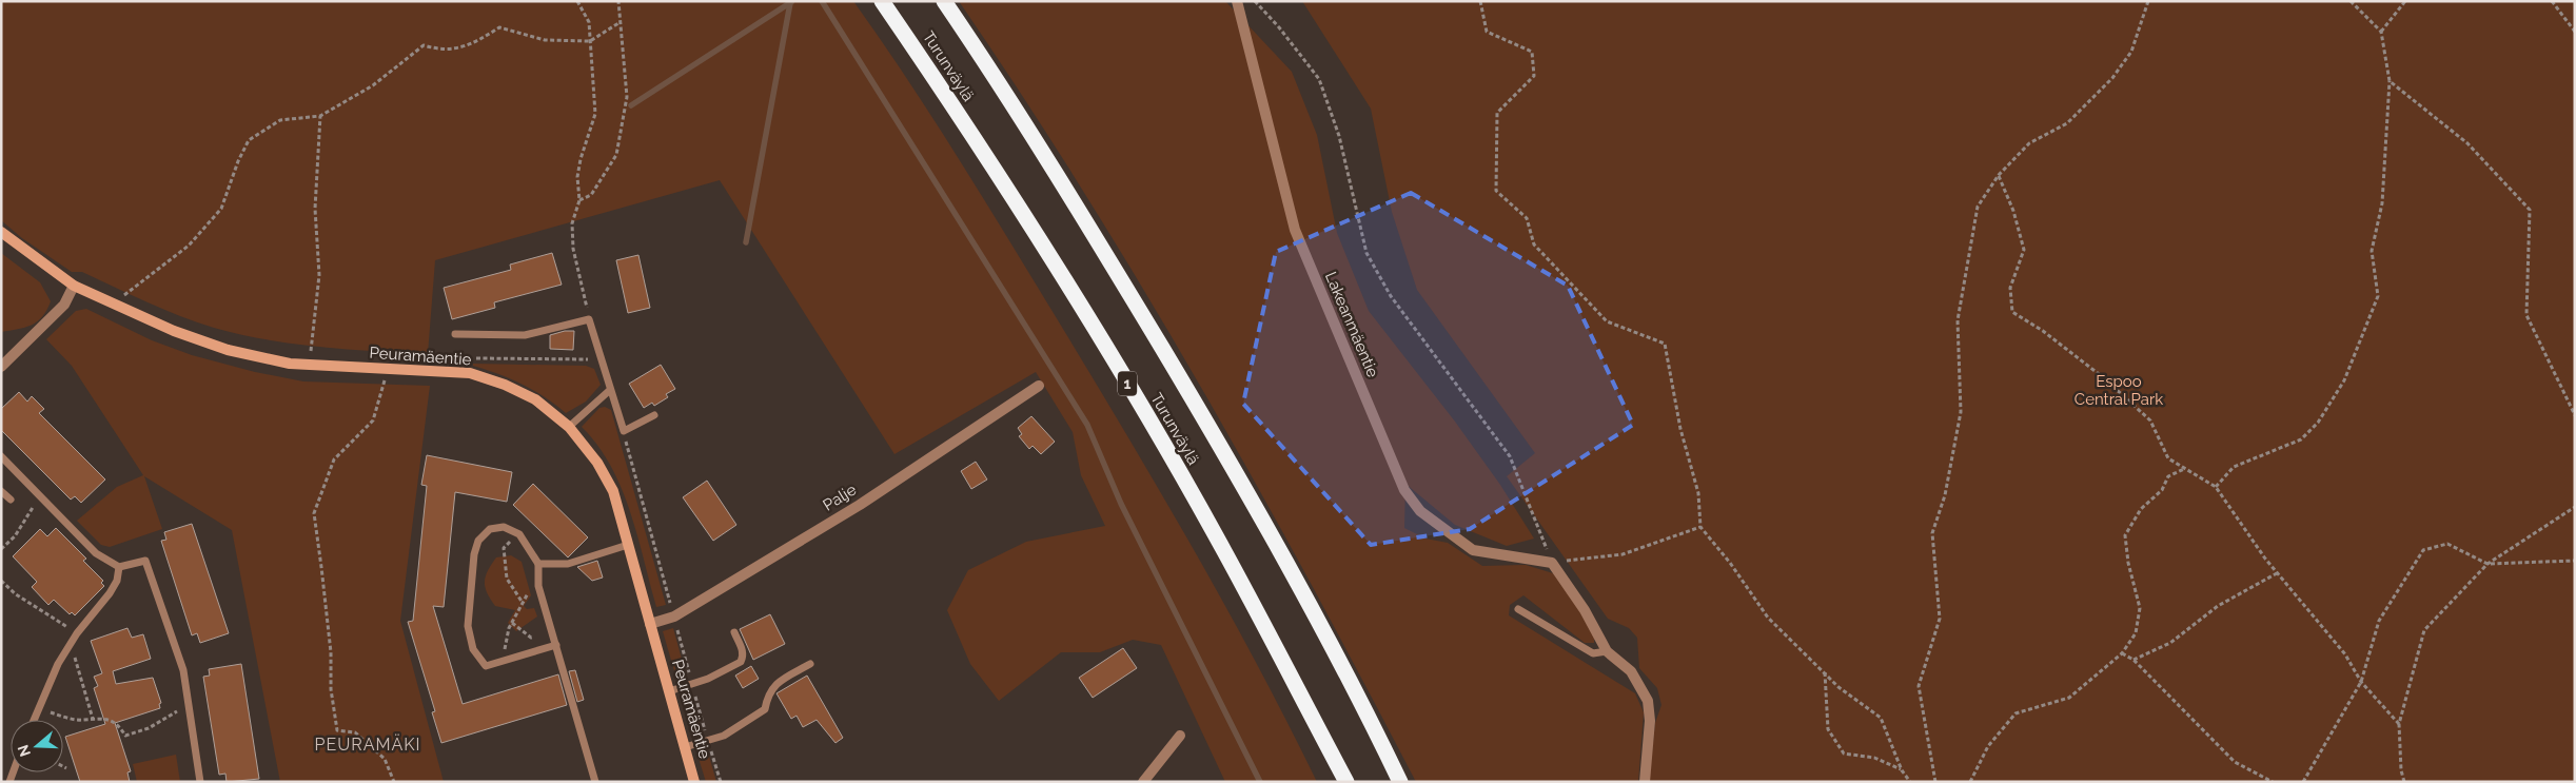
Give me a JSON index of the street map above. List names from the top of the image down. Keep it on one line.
{"streets":{"highway":["Turunväylä","1"],"street":["Lakeanmäentie","Peuramäentie","Palje"]},"crossings":[["Peuramäentie","Palje"]],"districts":["PEURAMÄKI"],"parks":["Espoo Central Park"],"north":"left"}
